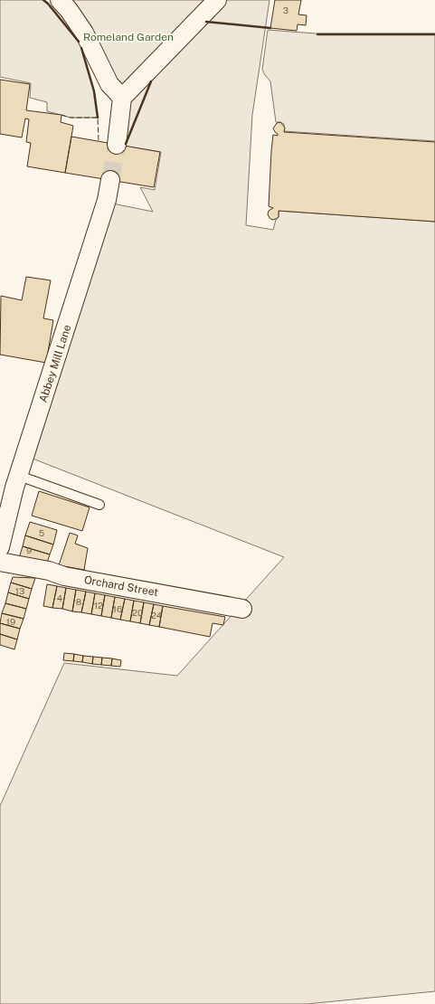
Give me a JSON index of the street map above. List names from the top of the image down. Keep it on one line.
{"streets":{"street":["Abbey Mill Lane","Orchard Street"]},"parks":["Romeland Garden"],"house_numbers":["3","5","9","13","4","8","12","16","20","24","19"]}
